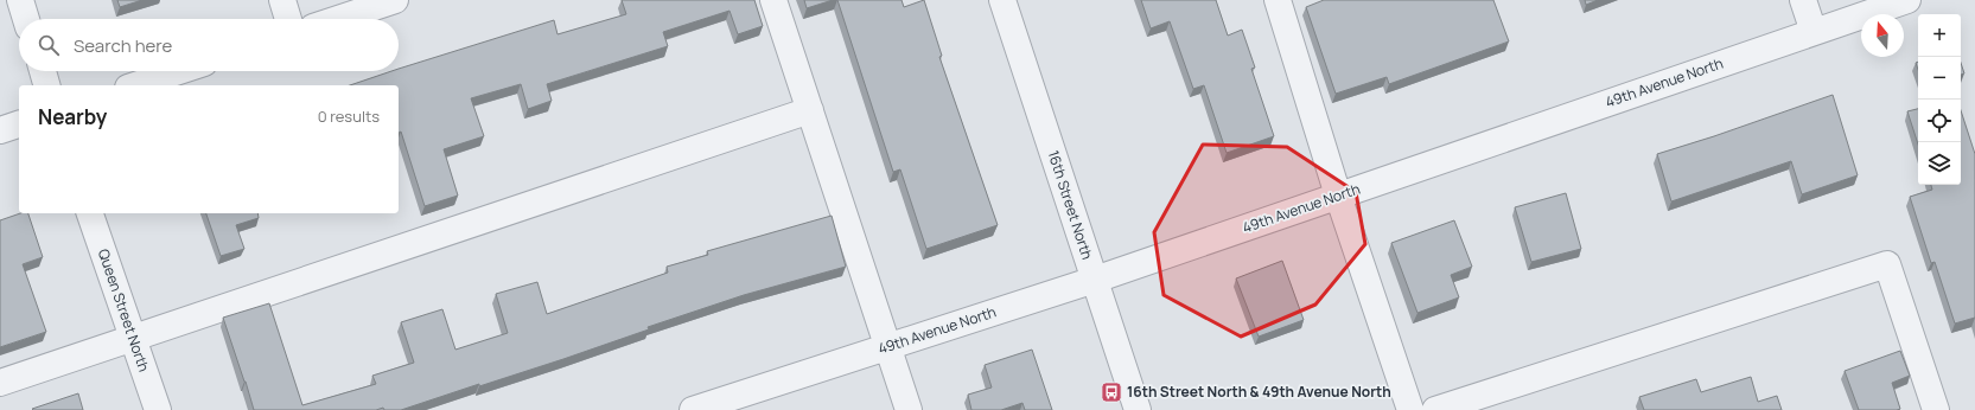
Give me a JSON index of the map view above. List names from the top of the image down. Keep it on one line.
{"streets":{"street":["49th Avenue North","16th Street North","Queen Street North"]},"crossings":[["49th Avenue North","16th Street North"]],"places":{"bus stop":["16th Street North & 49th Avenue North"]},"north":"top","page":{"map_buttons":["+","−"],"search":"Search here","heading":["Nearby","0 results"]}}
